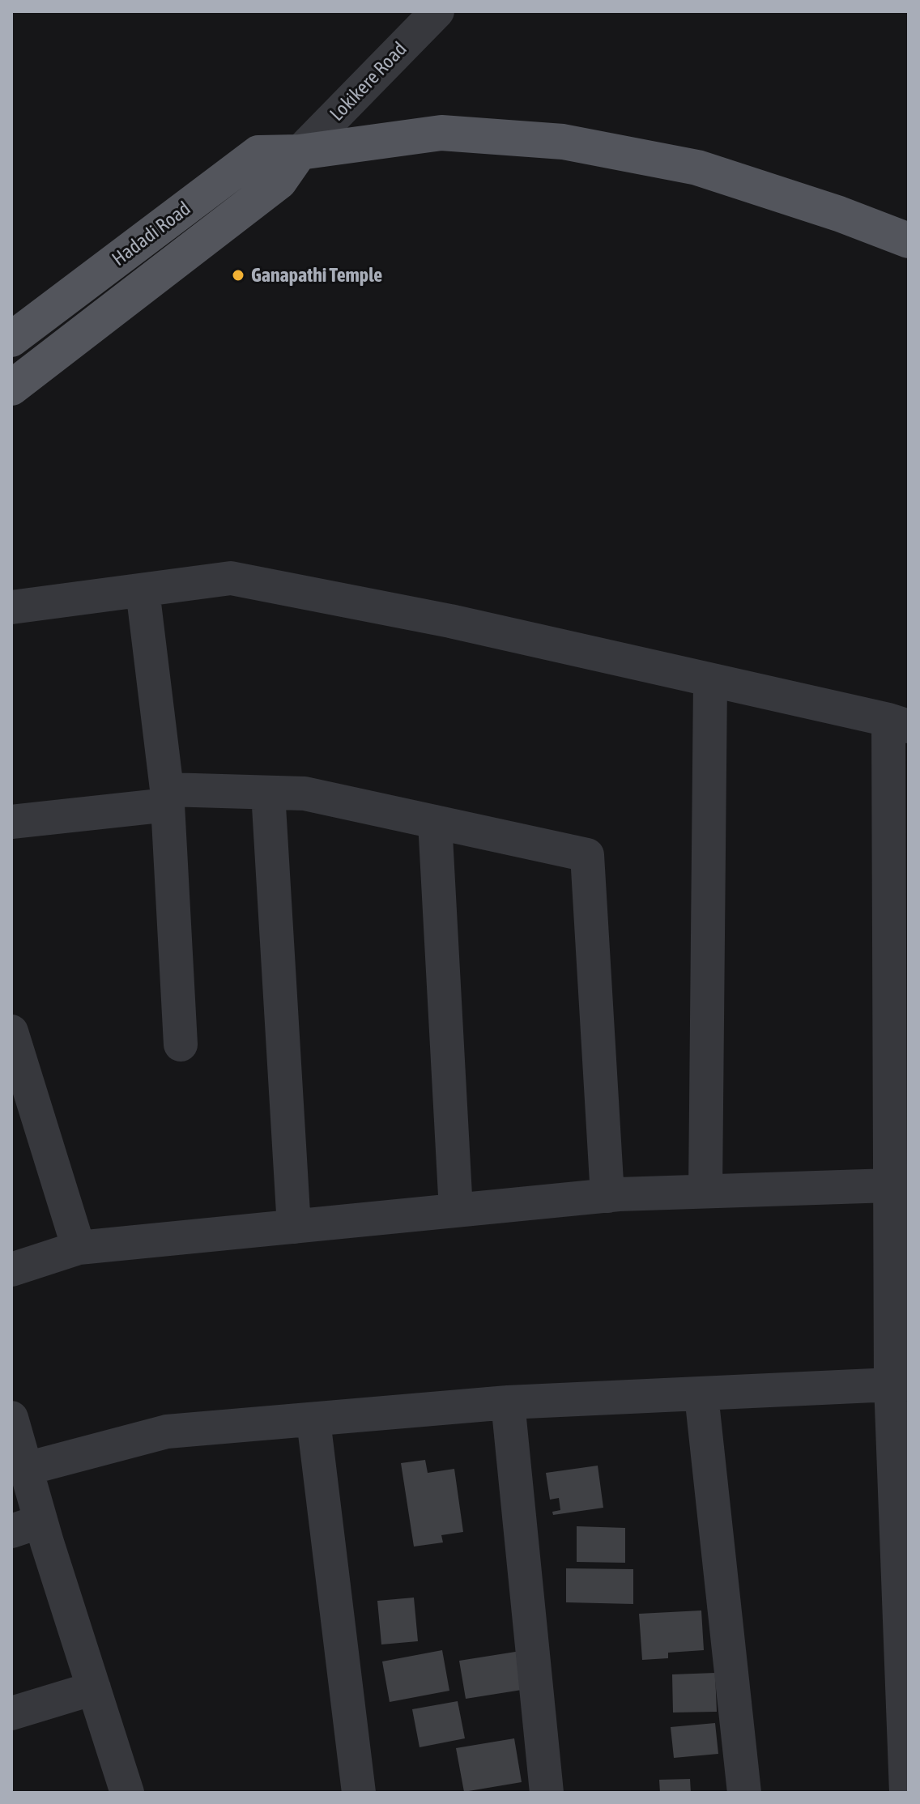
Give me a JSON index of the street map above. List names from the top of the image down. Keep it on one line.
{"streets":{"main road":["Hadadi Road"],"street":["Lokikere Road"]},"crossings":[["Lokikere Road","Hadadi Road"]],"places":["Ganapathi Temple"]}
